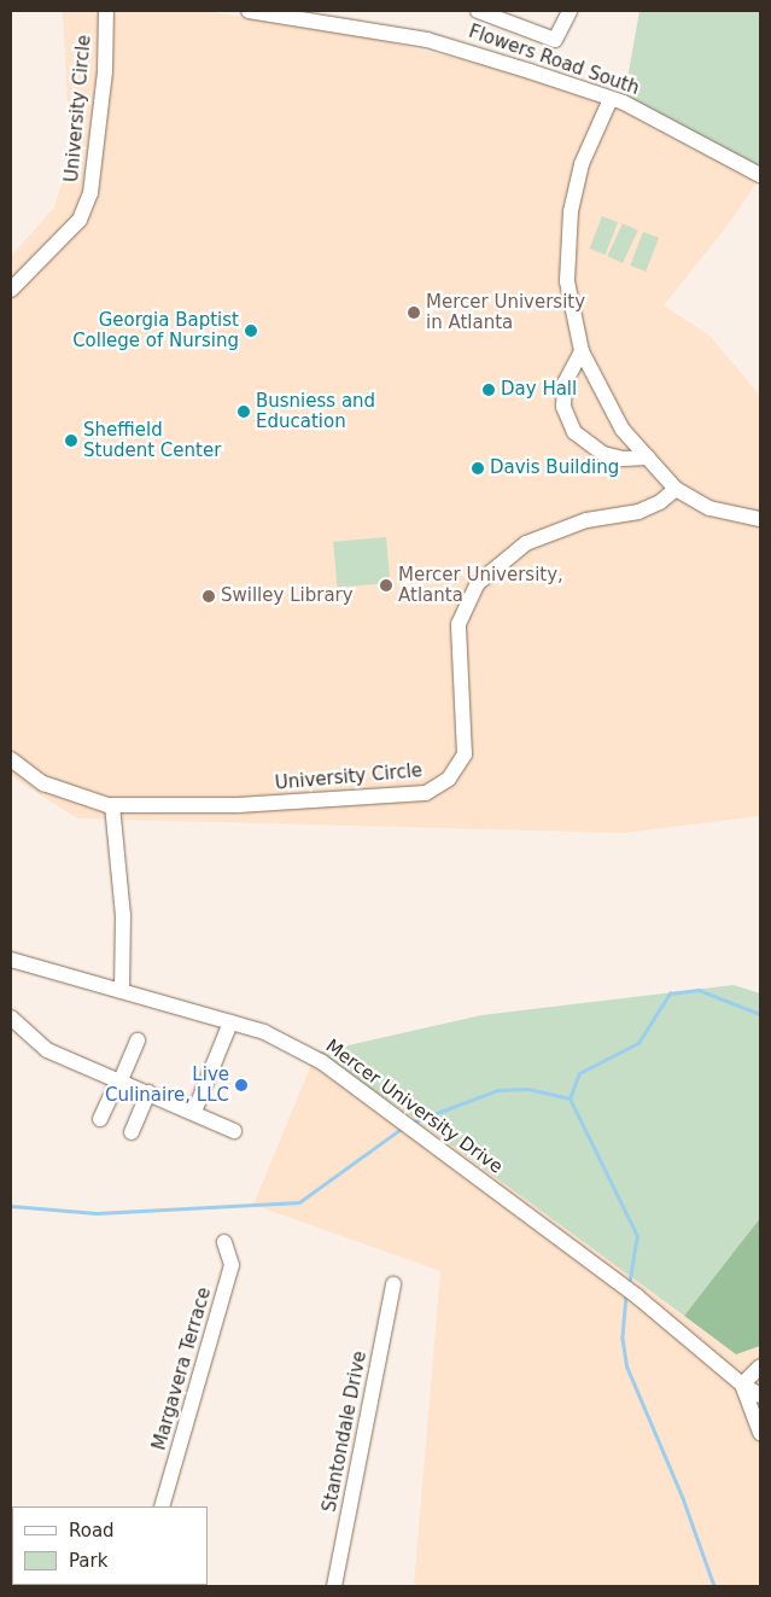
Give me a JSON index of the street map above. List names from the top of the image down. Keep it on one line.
{"streets":{"street":["Flowers Road South","University Circle","Mercer University Drive","Margavera Terrace","Stantondale Drive"]},"places":["Mercer University in Atlanta","Georgia Baptist College of Nursing","Day Hall","Busniess and Education","Sheffield Student Center","Davis Building","Mercer University, Atlanta","Swilley Library","Live Culinaire, LLC"],"legend":["Road","Park"]}
